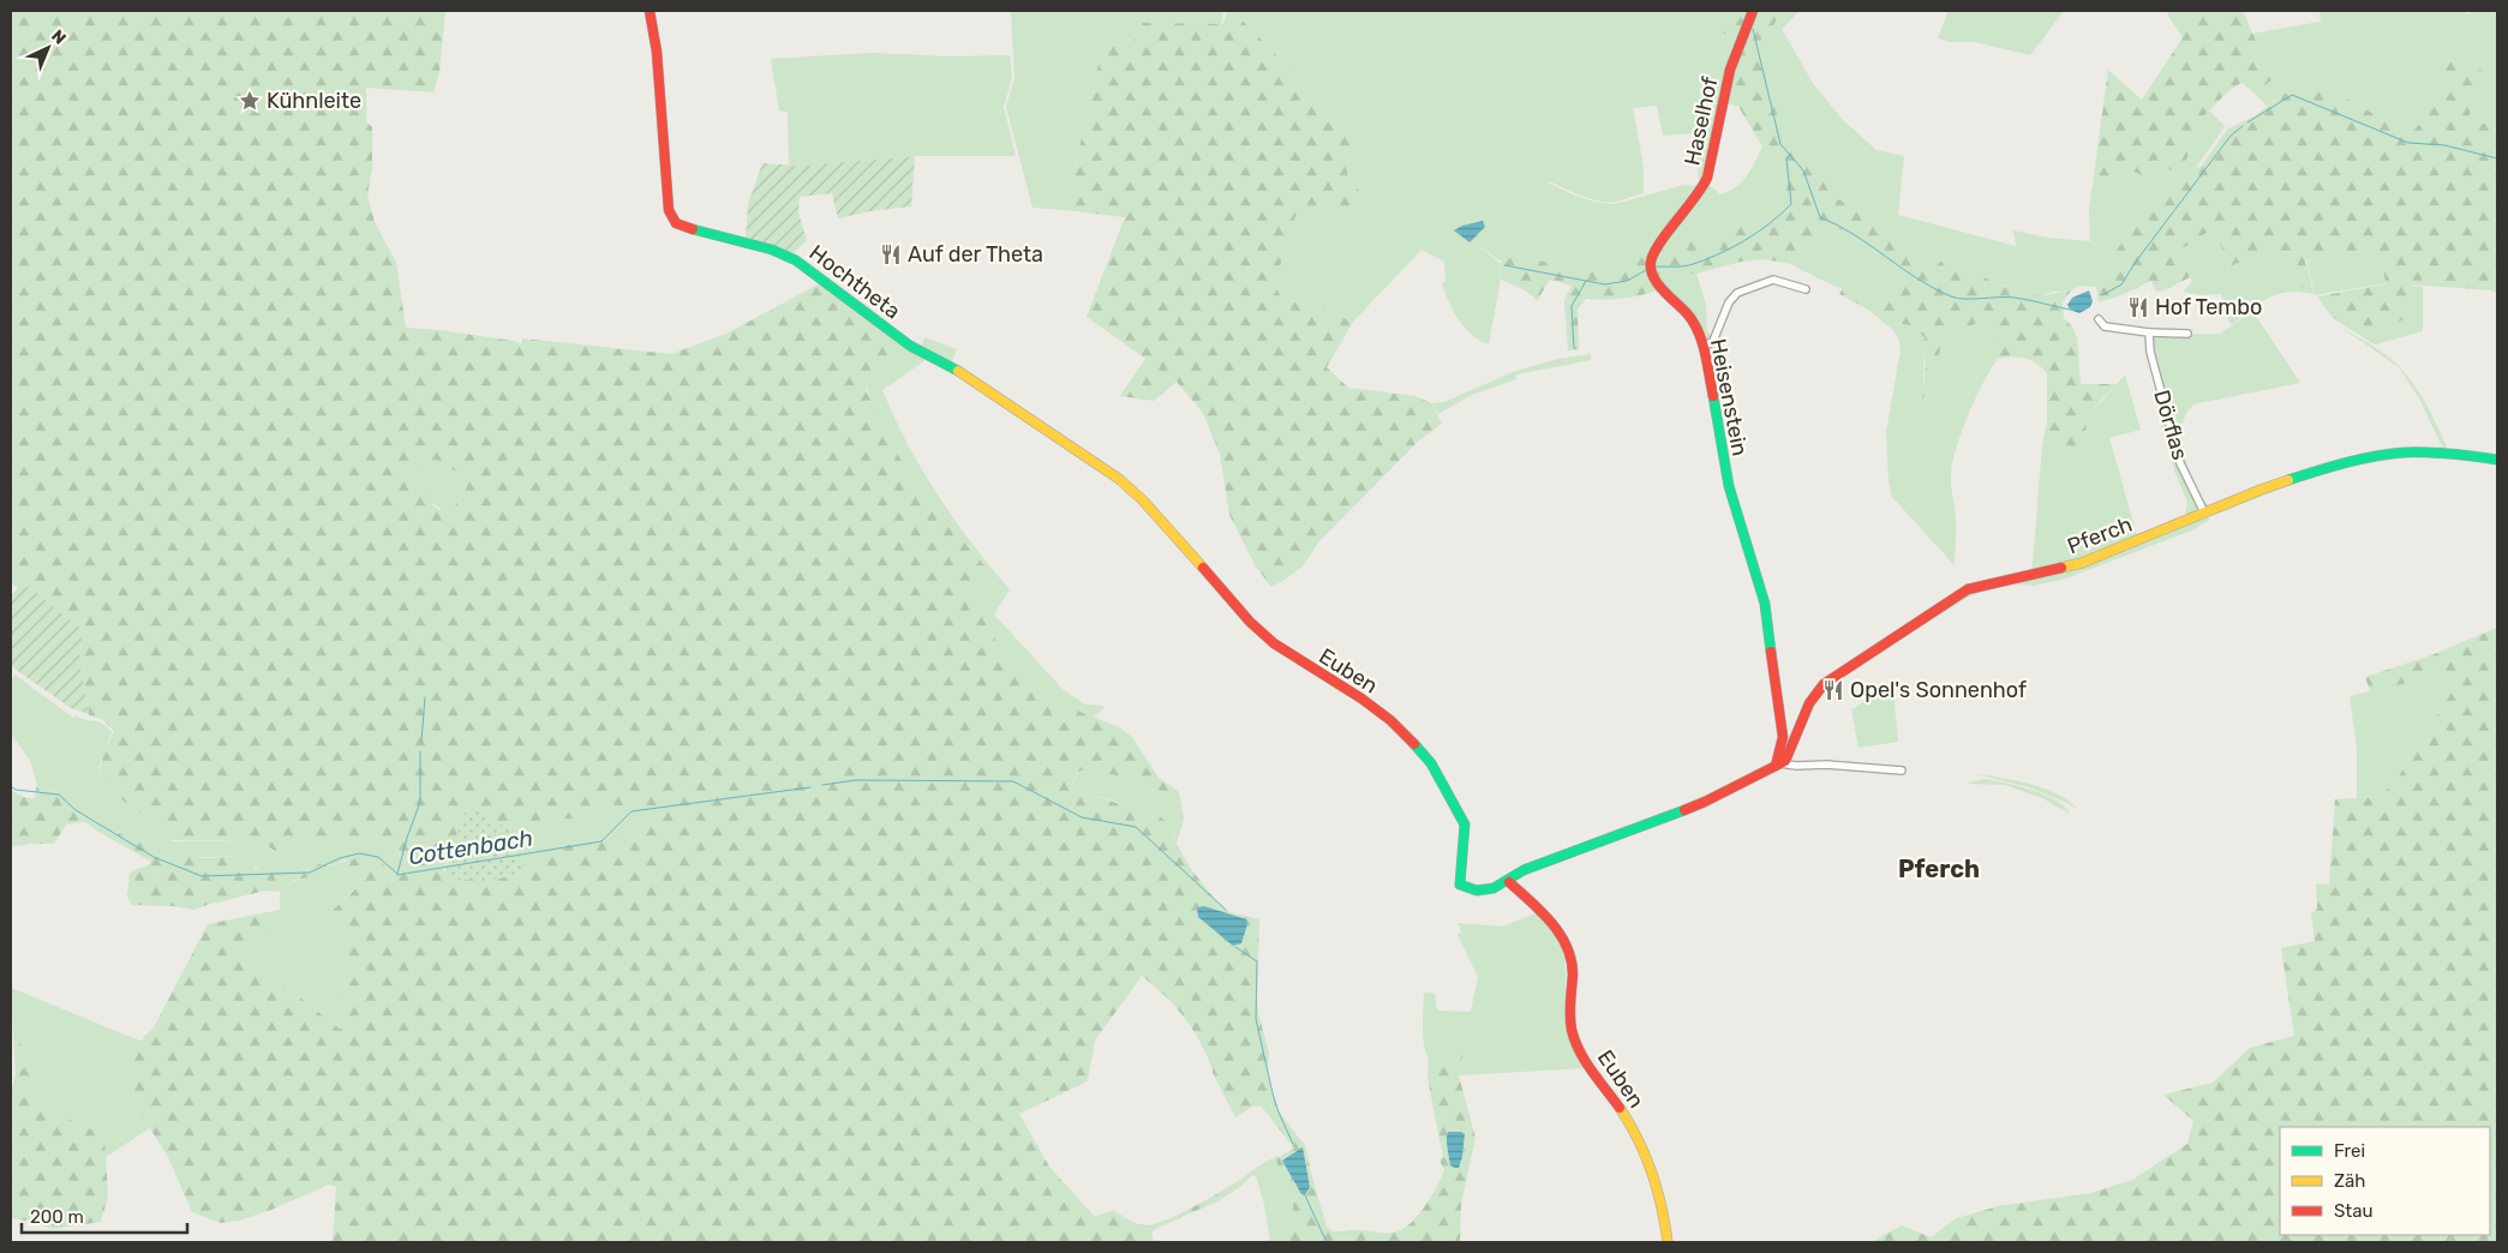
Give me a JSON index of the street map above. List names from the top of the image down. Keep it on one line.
{"streets":{"street":["Haselhof","Hochtheta","Heisenstein","Dörflas","Pferch","Euben"]},"crossings":[["Haselhof","Heisenstein"],["Hochtheta","Euben"],["Heisenstein","Pferch"],["Dörflas","Pferch"],["Pferch","Euben"]],"districts":["Pferch"],"water":["Cottenbach"],"places":{"place":["Kühnleite"],"restaurant":["Auf der Theta","Hof Tembo","Opel's Sonnenhof"]},"legend":["Frei","Zäh","Stau"],"scale_bar":"200 m","north":"top right"}
